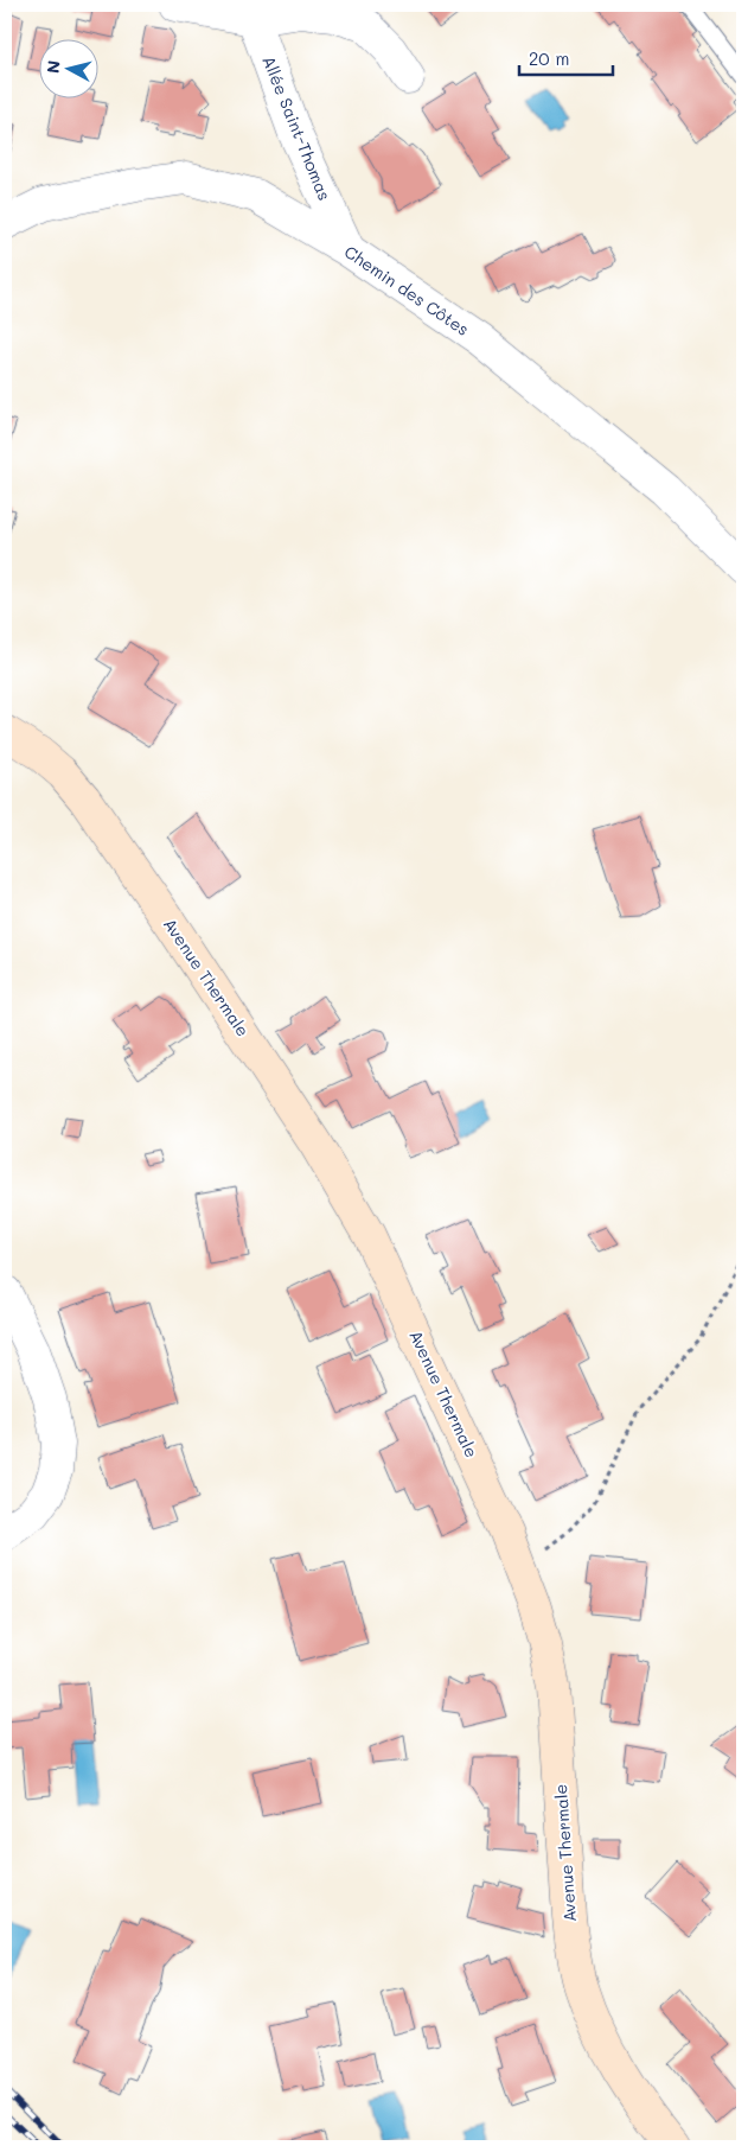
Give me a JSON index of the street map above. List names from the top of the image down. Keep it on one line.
{"streets":{"main road":["Avenue Thermale"],"street":["Allée Saint-Thomas","Chemin des Côtes"]},"crossings":[["Allée Saint-Thomas","Chemin des Côtes"]],"scale_bar":"20 m","north":"left"}
